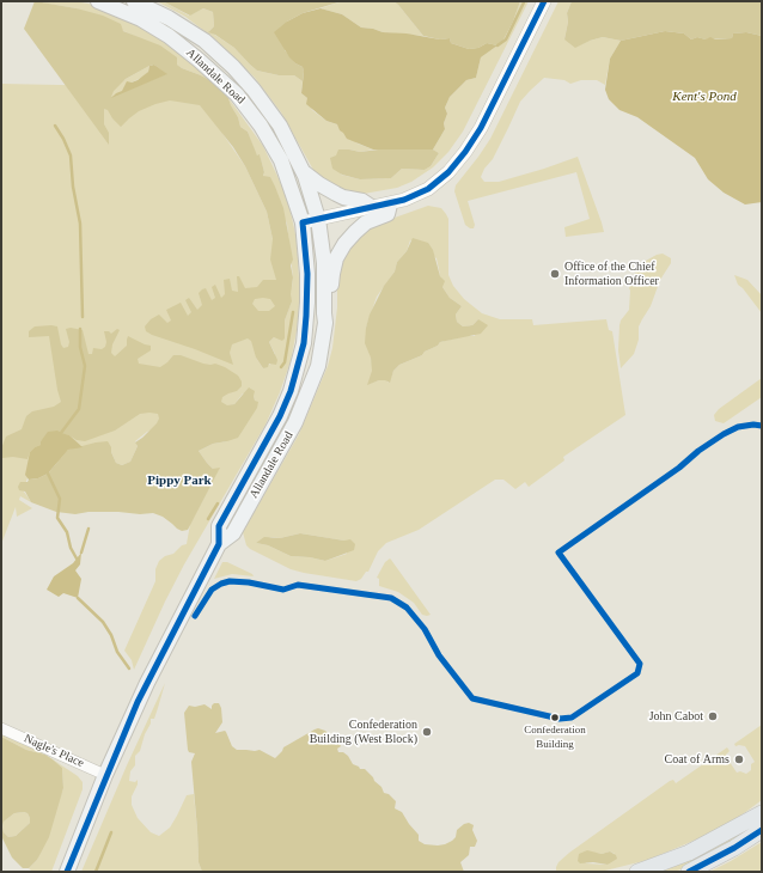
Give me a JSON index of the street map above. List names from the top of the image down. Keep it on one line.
{"streets":{"main road":["Allandale Road"],"street":["Nagle's Place"]},"crossings":[["Allandale Road","Nagle's Place"]],"districts":["Pippy Park"],"water":["Kent's Pond"],"places":["Office of the Chief Information Officer","John Cabot","Confederation Building","Confederation Building (West Block)","Coat of Arms"]}
